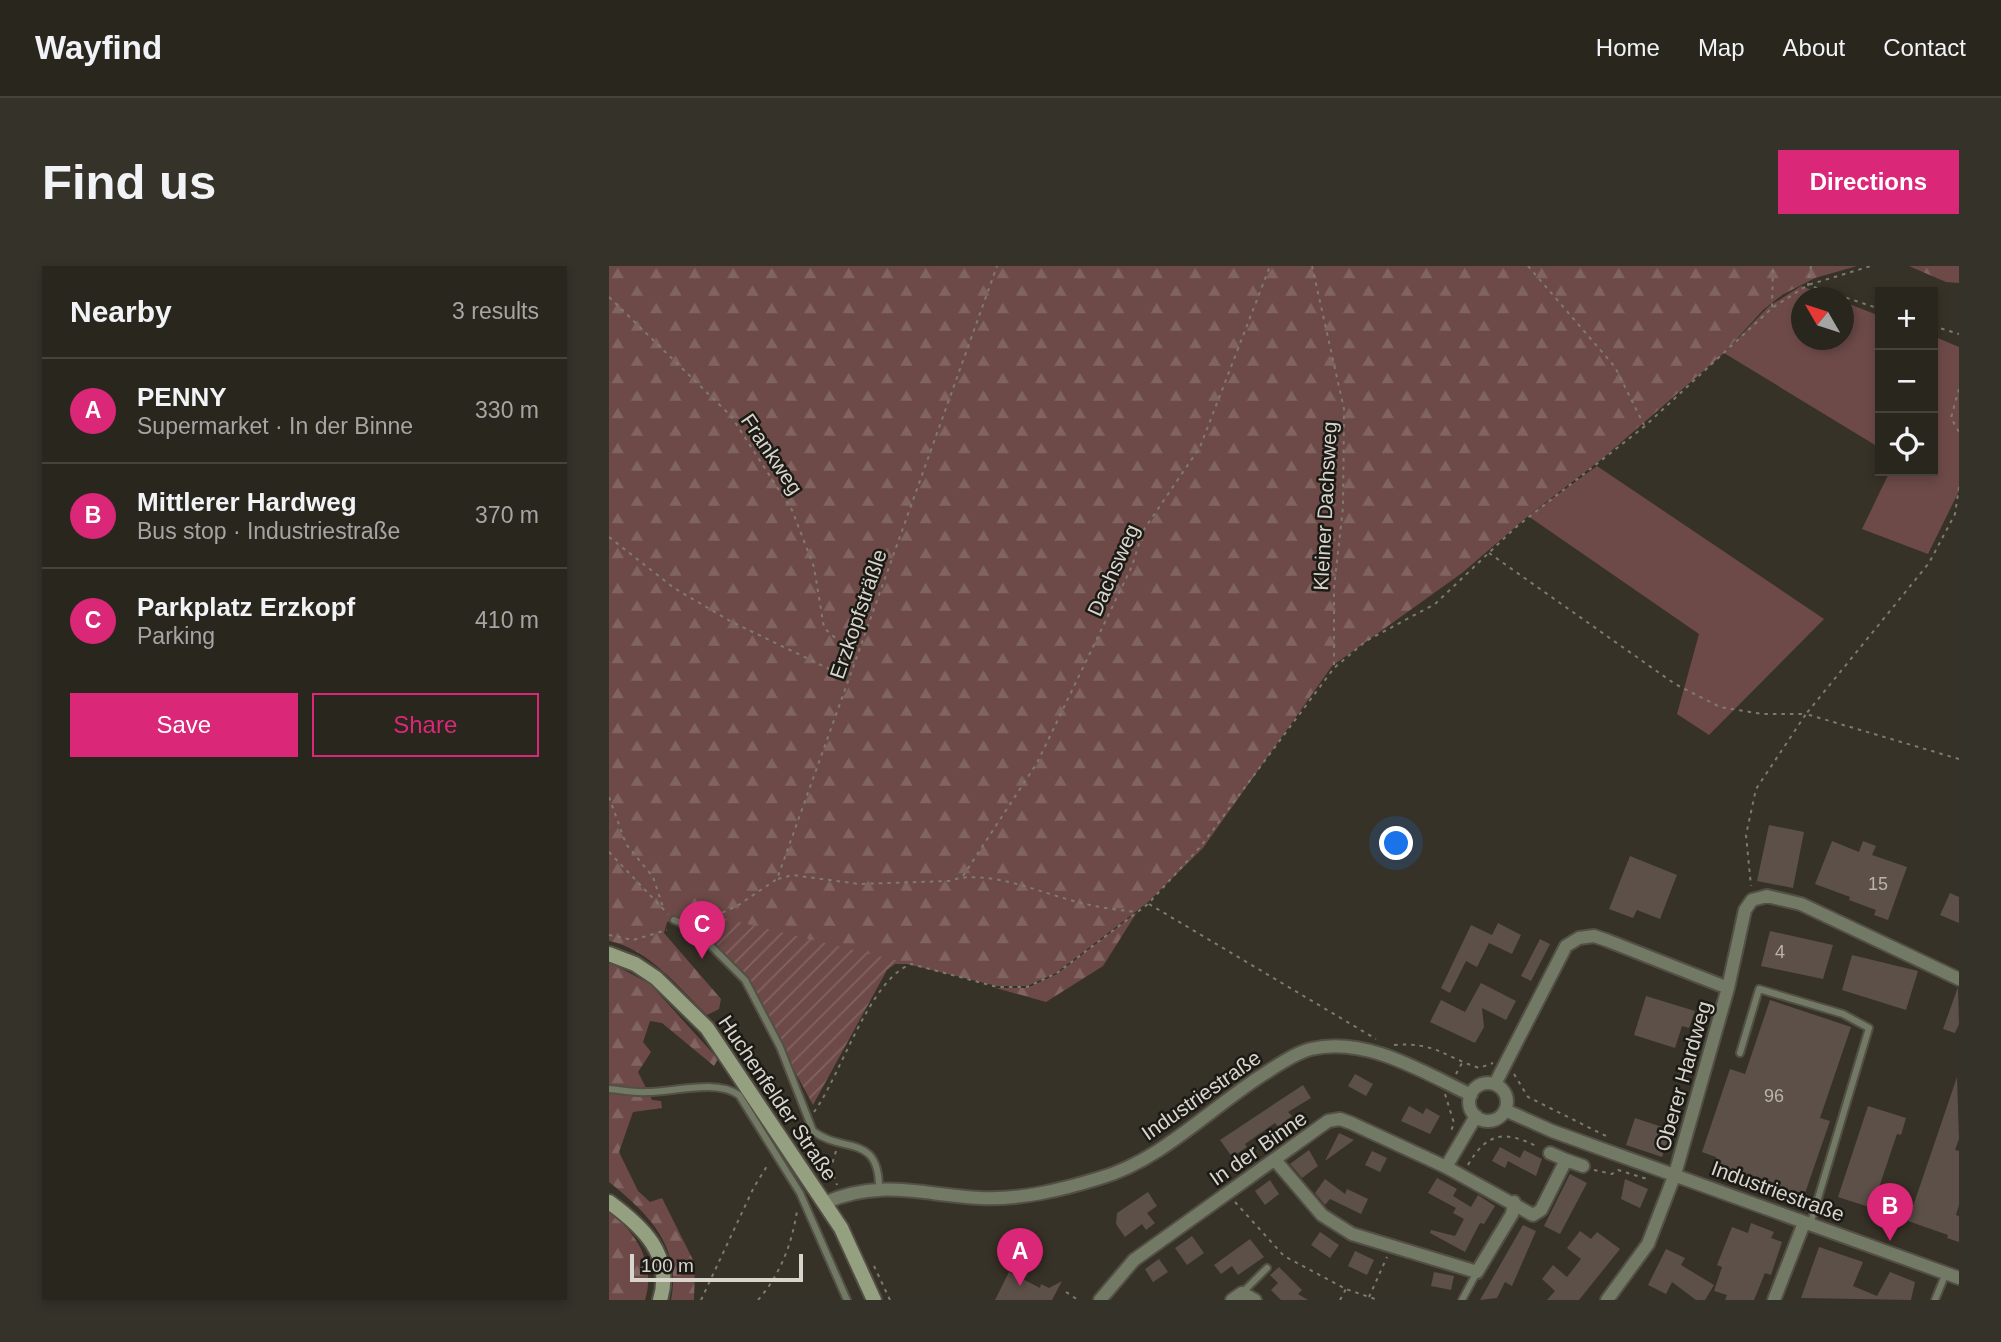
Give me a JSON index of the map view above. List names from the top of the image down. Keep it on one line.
{"streets":{"main road":["Huchenfelder Straße"],"street":["Oberer Hardweg","Industriestraße","In der Binne"],"path":["Frankweg","Kleiner Dachsweg","Dachsweg","Erzkopfsträßle"]},"crossings":[["Frankweg","Erzkopfsträßle"],["Oberer Hardweg","Industriestraße"],["Industriestraße","Huchenfelder Straße"]],"house_numbers":["15","4","96"],"scale_bar":"100 m","north":"top left","page":{"header":"Wayfind","nav":["Home","Map","About","Contact"],"buttons":["Directions",["Save","Share"]],"title":"Find us","heading":["Nearby","3 results"],"map_buttons":["+","−"],"list":[{"mark":"A","name":"PENNY","note":"Supermarket · In der Binne","value":"330 m"},{"mark":"B","name":"Mittlerer Hardweg","note":"Bus stop · Industriestraße","value":"370 m"},{"mark":"C","name":"Parkplatz Erzkopf","note":"Parking","value":"410 m"}],"pins":["C","B","A"],"scale":"100 m"}}
